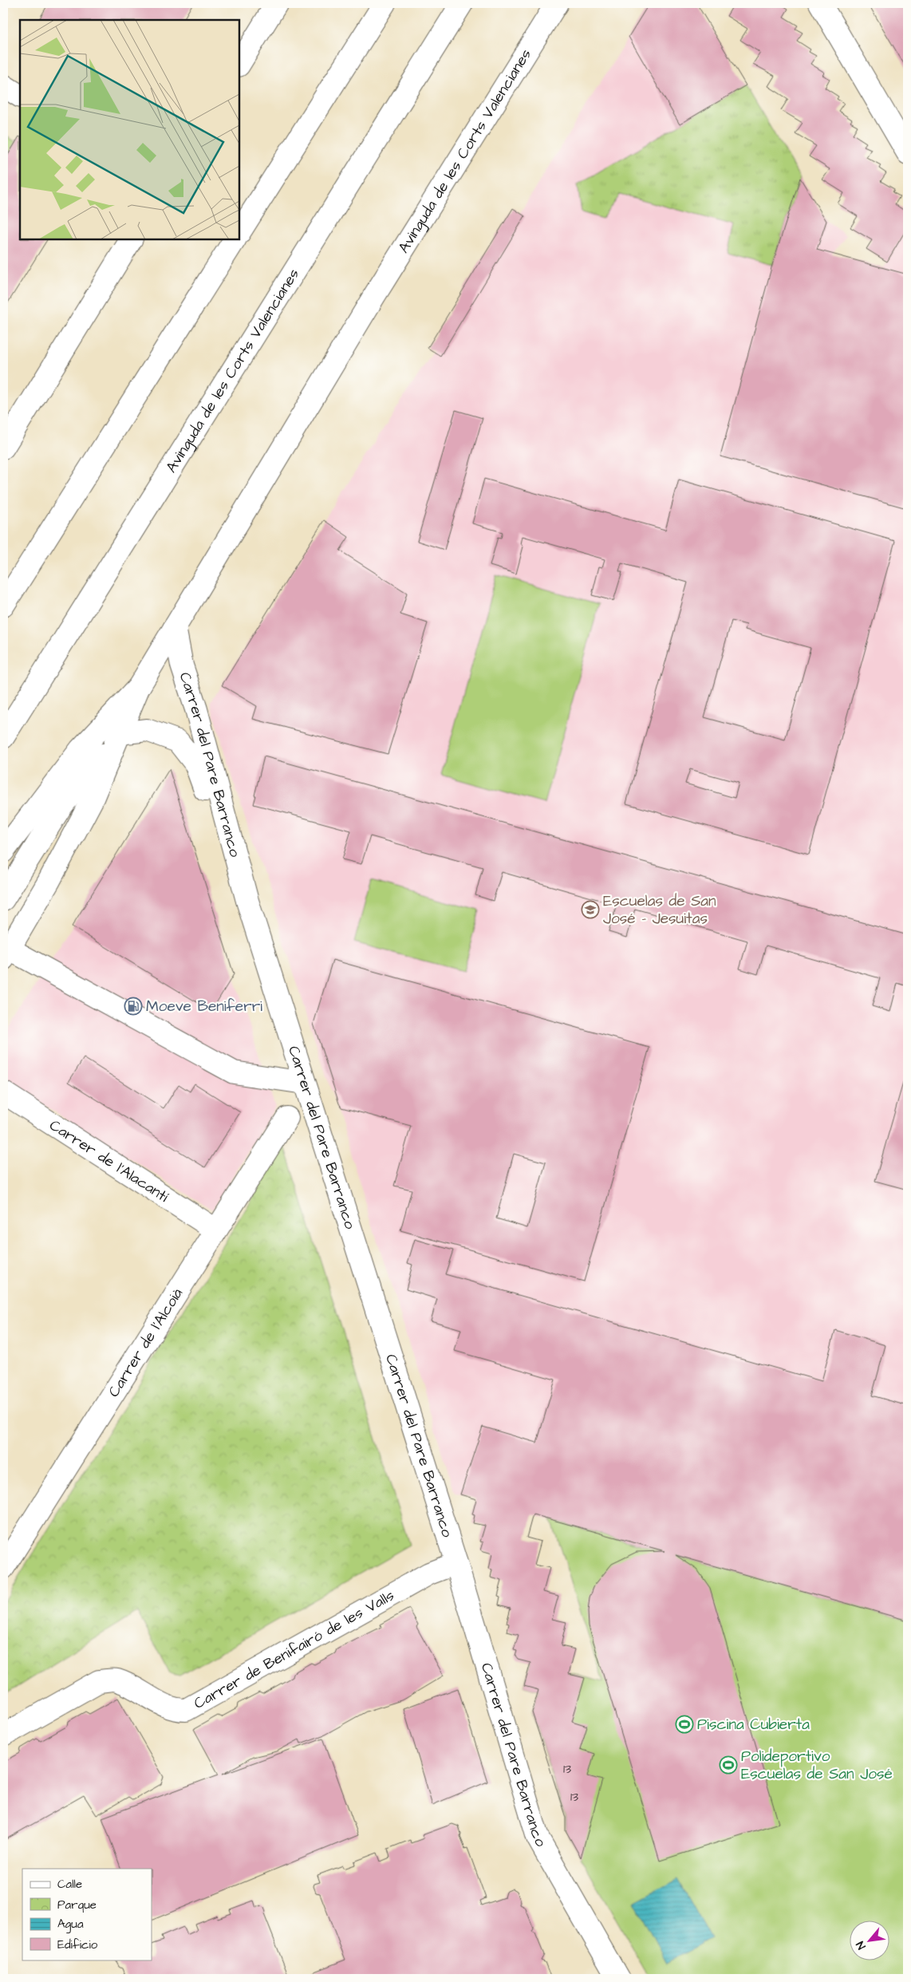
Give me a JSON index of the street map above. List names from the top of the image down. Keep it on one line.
{"streets":{"street":["Avinguda de les Corts Valencianes","Carrer del Pare Barranco","Carrer de l'Alacantí","Carrer de l'Alcoià","Carrer de Benifairó de les Valls"]},"crossings":[["Avinguda de les Corts Valencianes","Carrer del Pare Barranco"],["Carrer del Pare Barranco","Carrer de Benifairó de les Valls"],["Carrer de l'Alacantí","Carrer de l'Alcoià"]],"places":{"school or university":["Escuelas de San José - Jesuitas"],"fuel station":["Moeve Beniferri"],"sports":["Piscina Cubierta","Polideportivo Escuelas de San José"]},"house_numbers":["13","13"],"legend":["Calle","Parque","Agua","Edificio"],"north":"bottom left"}
